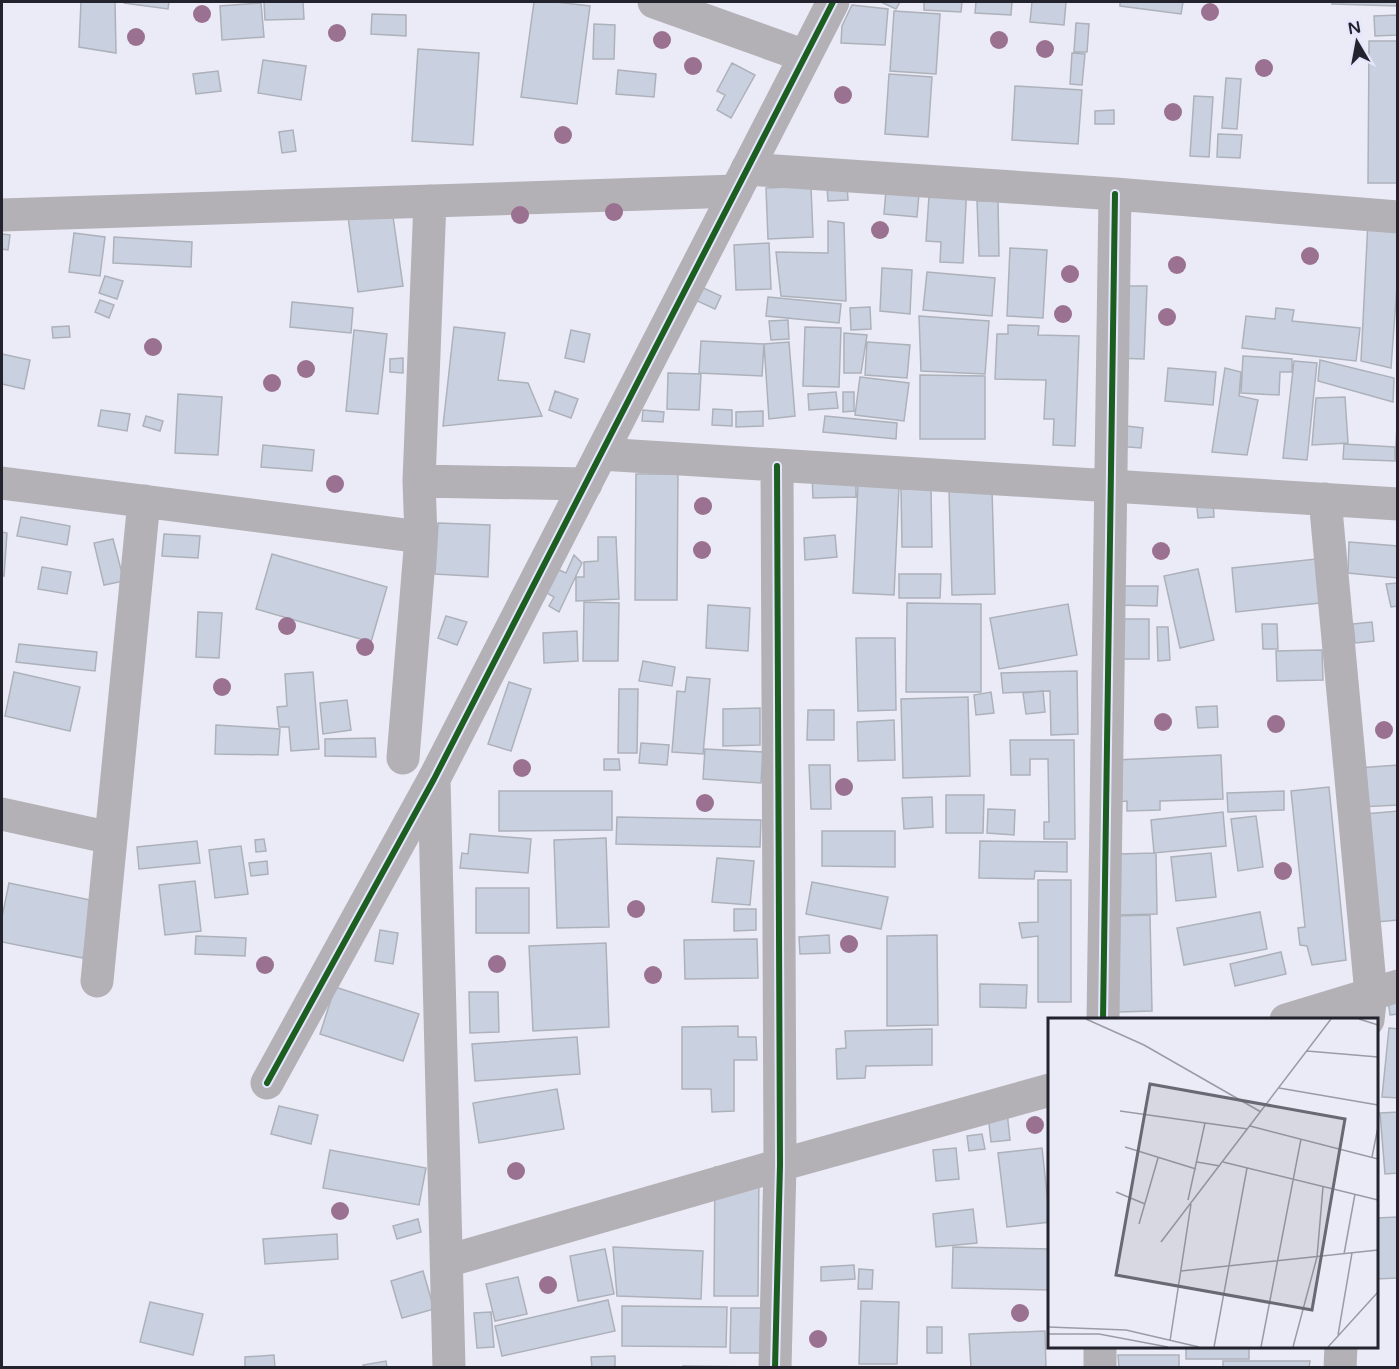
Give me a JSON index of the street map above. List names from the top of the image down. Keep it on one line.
{"north":"top"}
